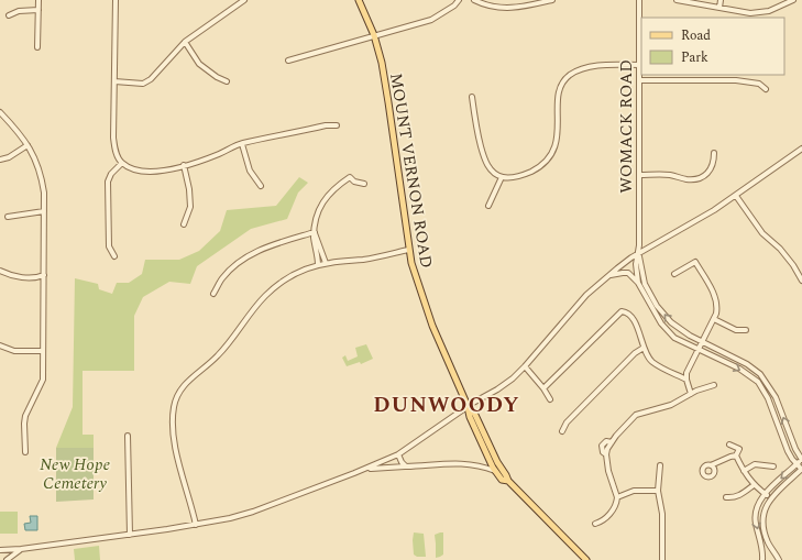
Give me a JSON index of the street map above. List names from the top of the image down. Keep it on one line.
{"streets":{"main road":["MOUNT VERNON ROAD"],"street":["WOMACK ROAD"]},"districts":["DUNWOODY"],"parks":["New Hope Cemetery"],"legend":["Road","Park"]}
